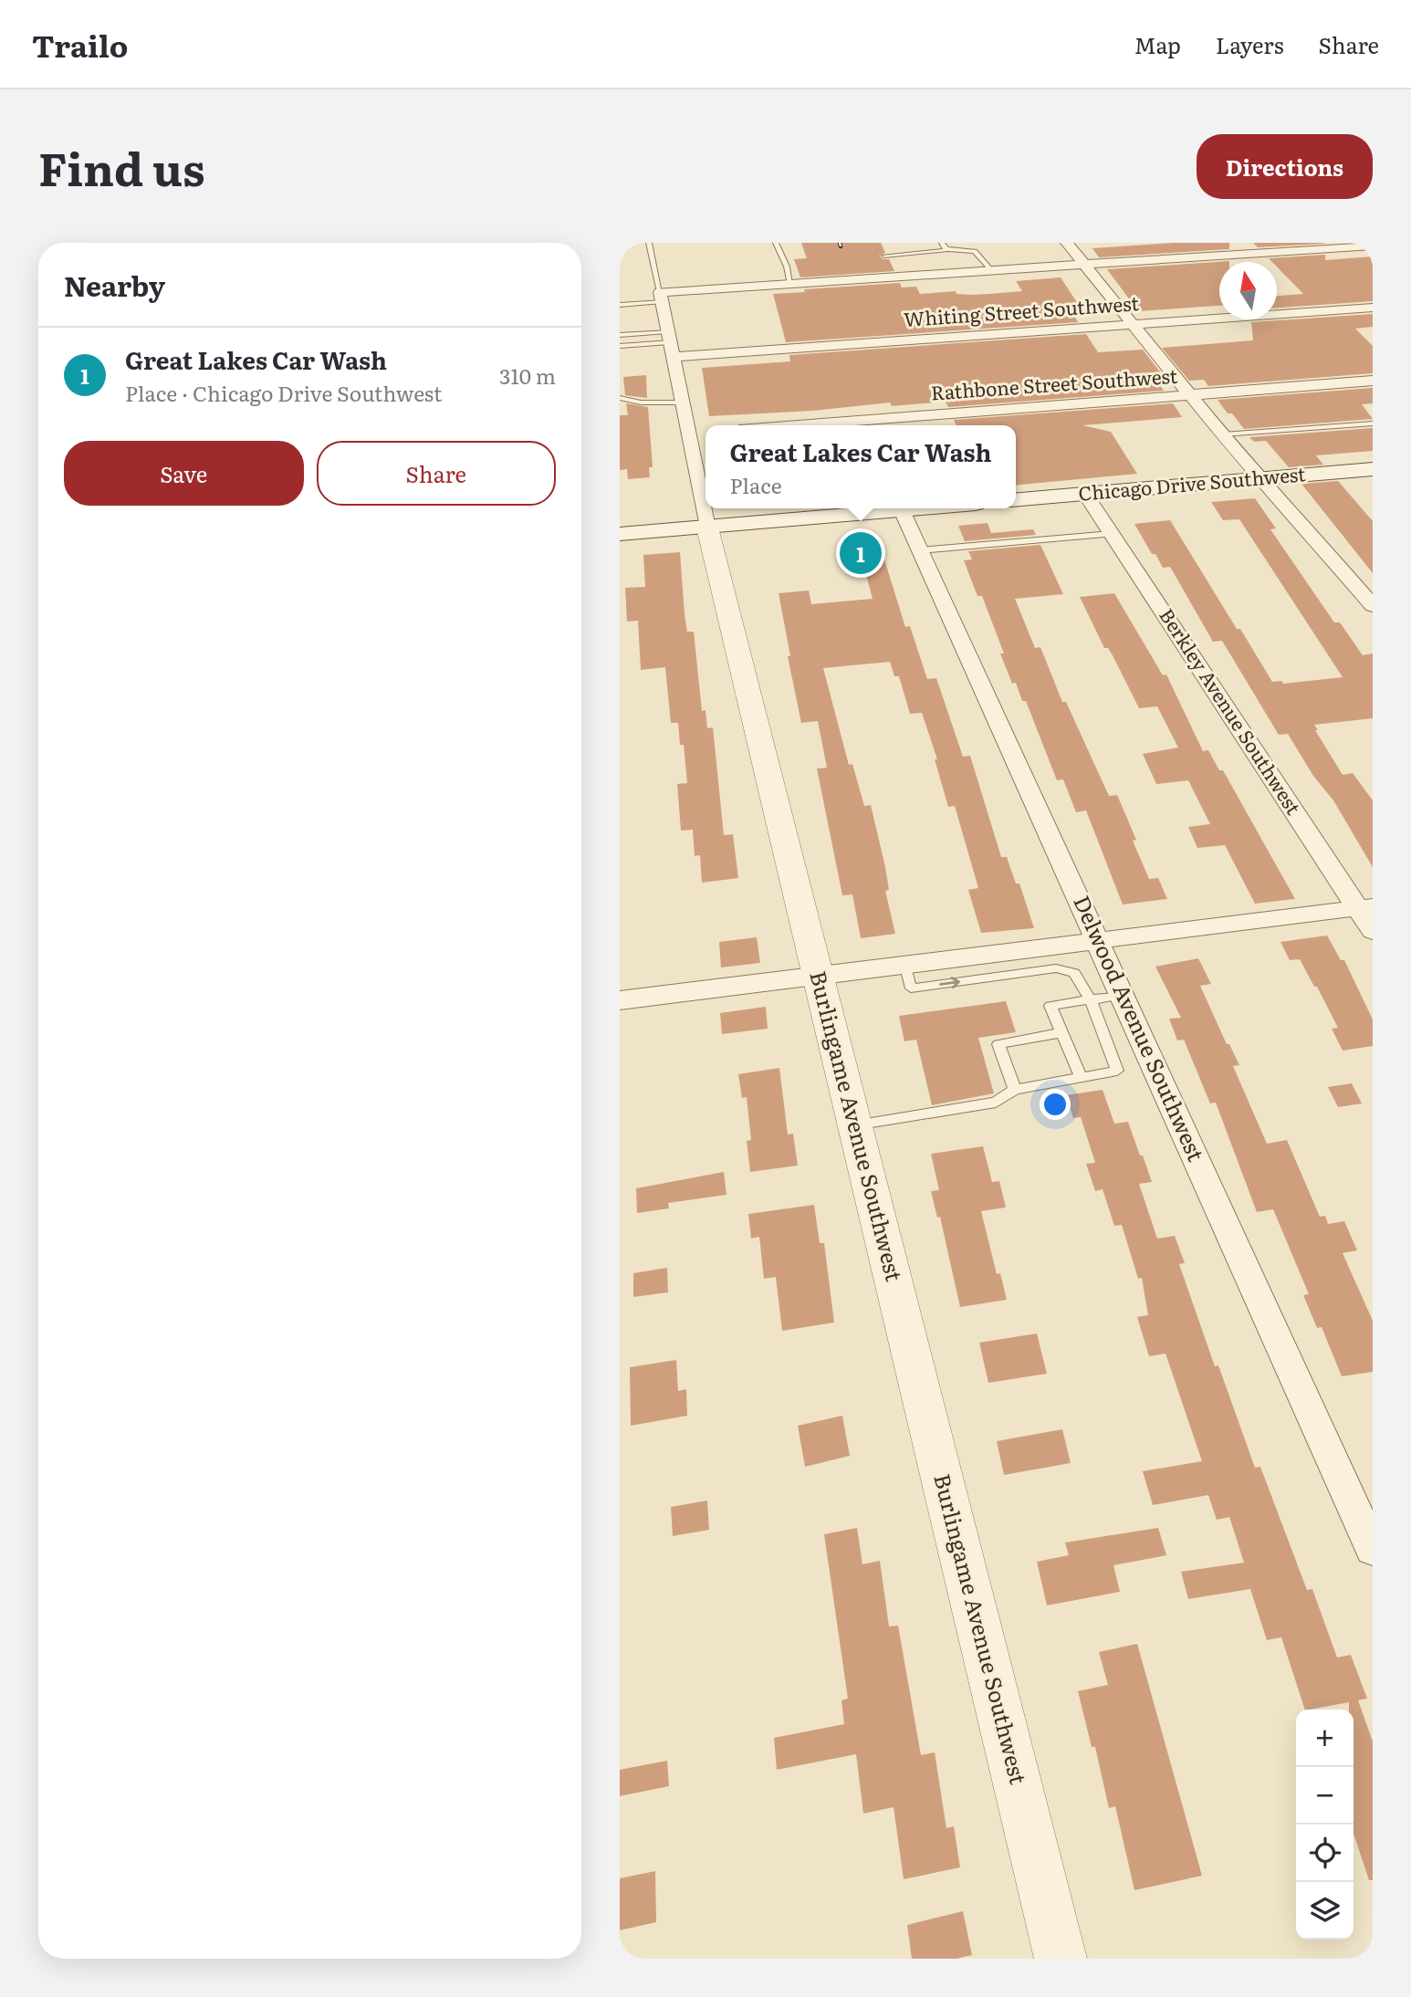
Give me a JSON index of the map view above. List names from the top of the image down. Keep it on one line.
{"streets":{"main road":["Chicago Drive Southwest"],"street":["Whiting Street Southwest","Rathbone Street Southwest","Berkley Avenue Southwest","Delwood Avenue Southwest","Burlingame Avenue Southwest"]},"crossings":[["Whiting Street Southwest","Burlingame Avenue Southwest"],["Chicago Drive Southwest","Berkley Avenue Southwest"]],"north":"top","page":{"header":"Trailo","nav":["Map","Layers","Share"],"title":"Find us","buttons":["Directions",["Save","Share"]],"heading":"Nearby","list":[{"mark":"1","name":"Great Lakes Car Wash","note":"Place · Chicago Drive Southwest","value":"310 m"}],"popup":["Great Lakes Car Wash","Place"],"pins":"1","map_buttons":["+","−"]}}
